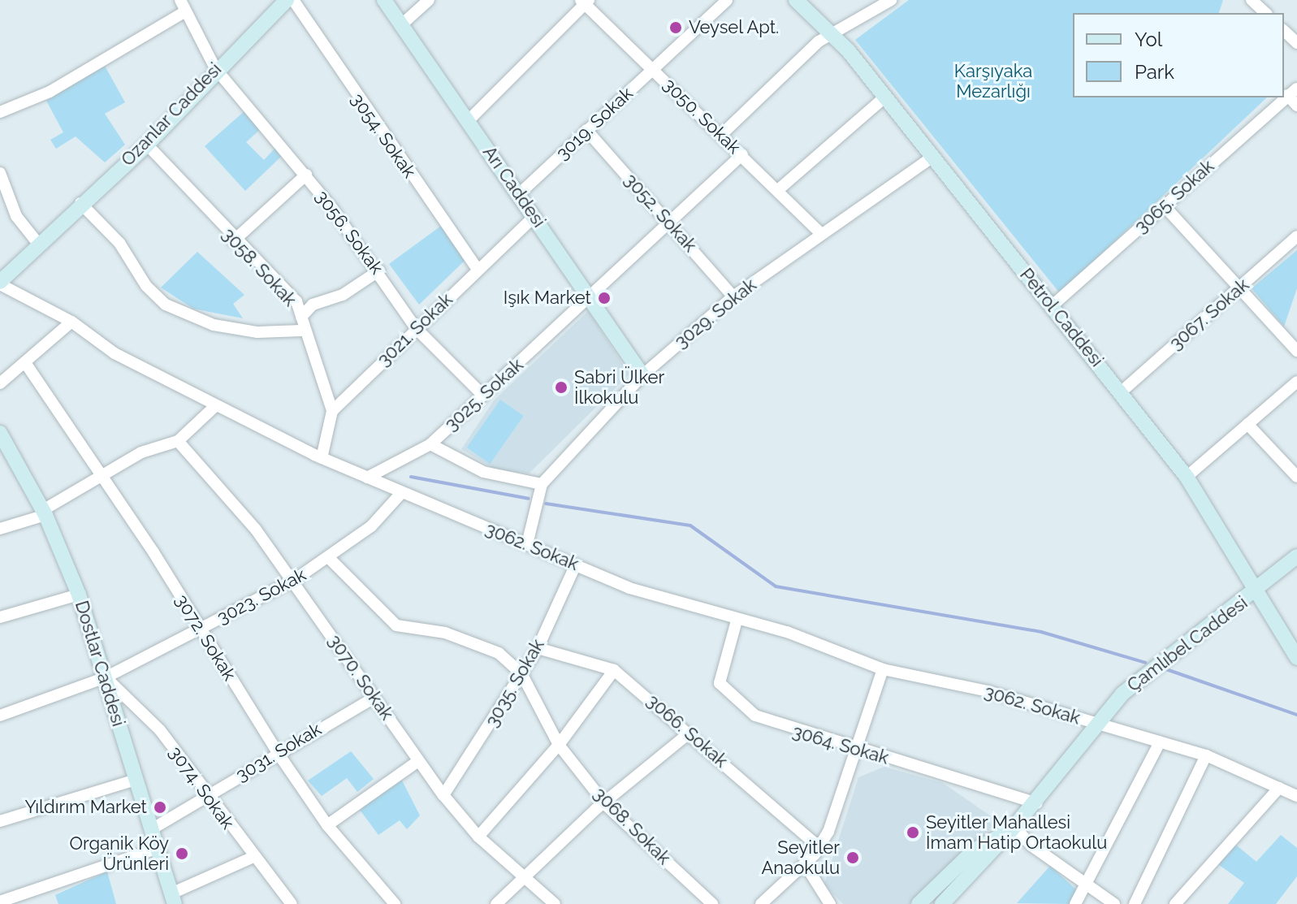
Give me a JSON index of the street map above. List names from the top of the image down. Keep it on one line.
{"streets":{"street":["Ozanlar Caddesi","3050. Sokak","3019. Sokak","3054. Sokak","Arı Caddesi","3065. Sokak","3052. Sokak","3056. Sokak","3058. Sokak","3029. Sokak","3067. Sokak","Petrol Caddesi","3021. Sokak","3025. Sokak","3062. Sokak","3023. Sokak","3072. Sokak","Çamlıbel Caddesi","Dostlar Caddesi","3070. Sokak","3035. Sokak","3066. Sokak","3064. Sokak","3031. Sokak","3074. Sokak","3068. Sokak"]},"crossings":[["Ozanlar Caddesi","3056. Sokak"],["Ozanlar Caddesi","3058. Sokak"],["Ozanlar Caddesi","3062. Sokak"],["3050. Sokak","3019. Sokak"],["3050. Sokak","3029. Sokak"],["3050. Sokak","3025. Sokak"],["3019. Sokak","Arı Caddesi"],["3019. Sokak","3052. Sokak"],["3054. Sokak","3021. Sokak"],["Arı Caddesi","3029. Sokak"],["Arı Caddesi","3021. Sokak"],["Arı Caddesi","3025. Sokak"],["3065. Sokak","Petrol Caddesi"],["3052. Sokak","3029. Sokak"],["3052. Sokak","3025. Sokak"],["3056. Sokak","3021. Sokak"],["3056. Sokak","3025. Sokak"],["3058. Sokak","3021. Sokak"],["3029. Sokak","Petrol Caddesi"],["3029. Sokak","3062. Sokak"],["3067. Sokak","Petrol Caddesi"],["Petrol Caddesi","Çamlıbel Caddesi"],["3025. Sokak","3062. Sokak"],["3062. Sokak","3023. Sokak"],["3062. Sokak","Çamlıbel Caddesi"],["3062. Sokak","3035. Sokak"],["3062. Sokak","3064. Sokak"],["3023. Sokak","3072. Sokak"],["3023. Sokak","Dostlar Caddesi"],["3023. Sokak","3070. Sokak"],["3023. Sokak","3074. Sokak"],["3072. Sokak","3031. Sokak"],["Çamlıbel Caddesi","3064. Sokak"],["Dostlar Caddesi","3031. Sokak"],["Dostlar Caddesi","3074. Sokak"],["3070. Sokak","3035. Sokak"],["3070. Sokak","3031. Sokak"],["3035. Sokak","3066. Sokak"],["3035. Sokak","3068. Sokak"],["3031. Sokak","3074. Sokak"]],"parks":["Karşıyaka Mezarlığı"],"places":["Veysel Apt.","Işık Market","Sabri Ülker İlkokulu","Yıldırım Market","Seyitler Mahallesi İmam Hatip Ortaokulu","Organik Köy Ürünleri","Seyitler Anaokulu"],"legend":["Yol","Park"]}
